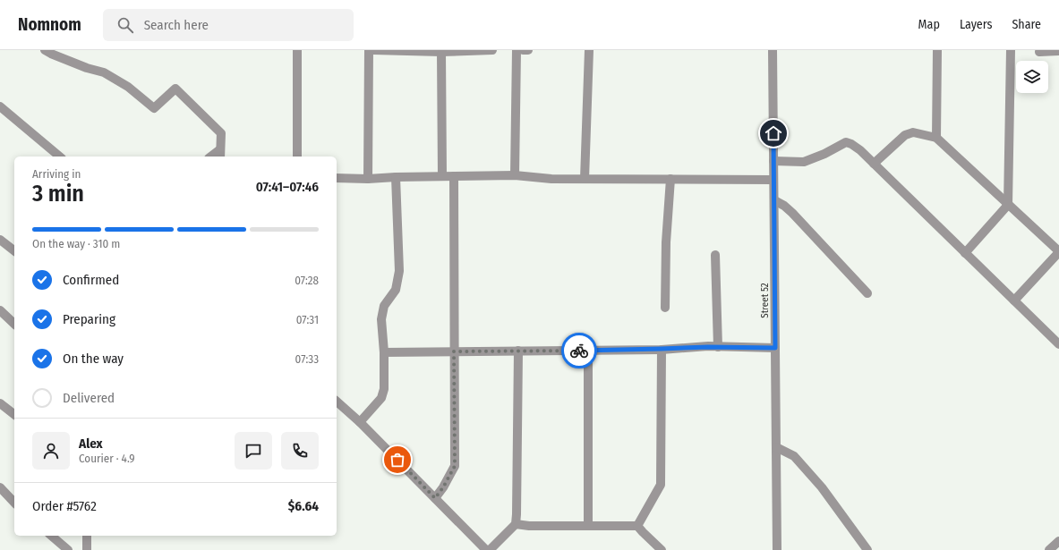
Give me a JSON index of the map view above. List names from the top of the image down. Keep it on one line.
{"streets":{"street":["Street 52"]},"page":{"header":"Nomnom","search":"Search here","nav":["Map","Layers","Share"],"heading":["3 min","Arriving in","07:41–07:46"],"panel":["Alex","Courier · 4.9","Order #5762","$6.64"],"bar":"On the way · 310 m","list":[["Confirmed","07:28"],["Preparing","07:31"],["On the way","07:33"],"Delivered"]}}
